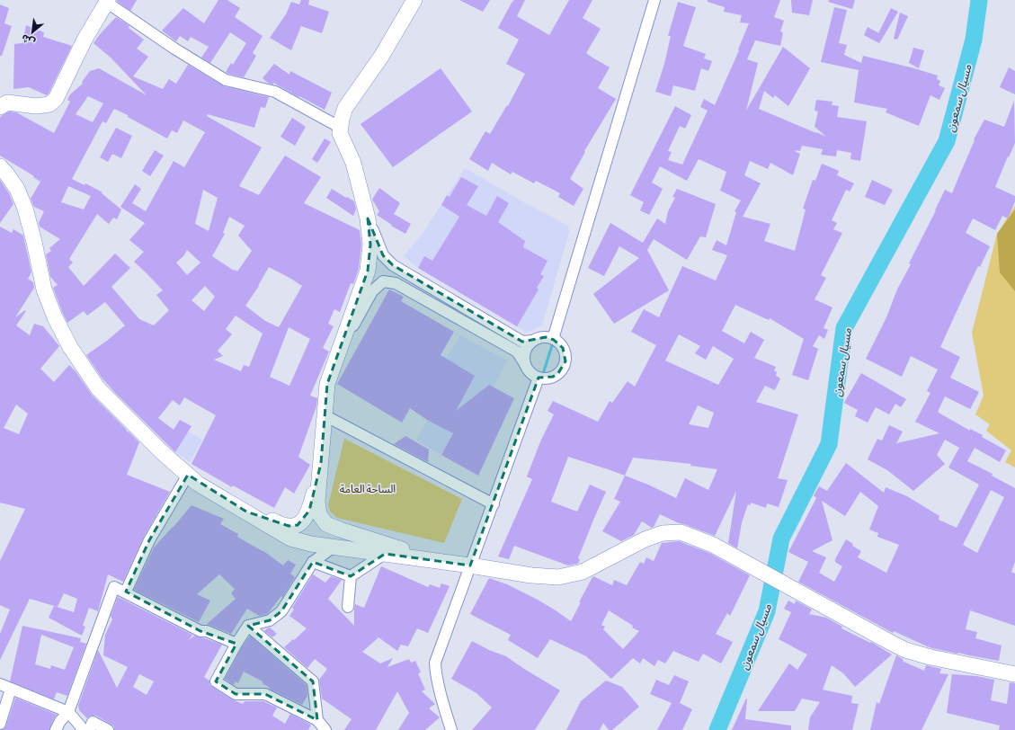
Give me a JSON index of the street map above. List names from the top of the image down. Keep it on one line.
{"water":["مسيال سمعون"],"parks":["الساحة العامة"],"north":"bottom left"}
